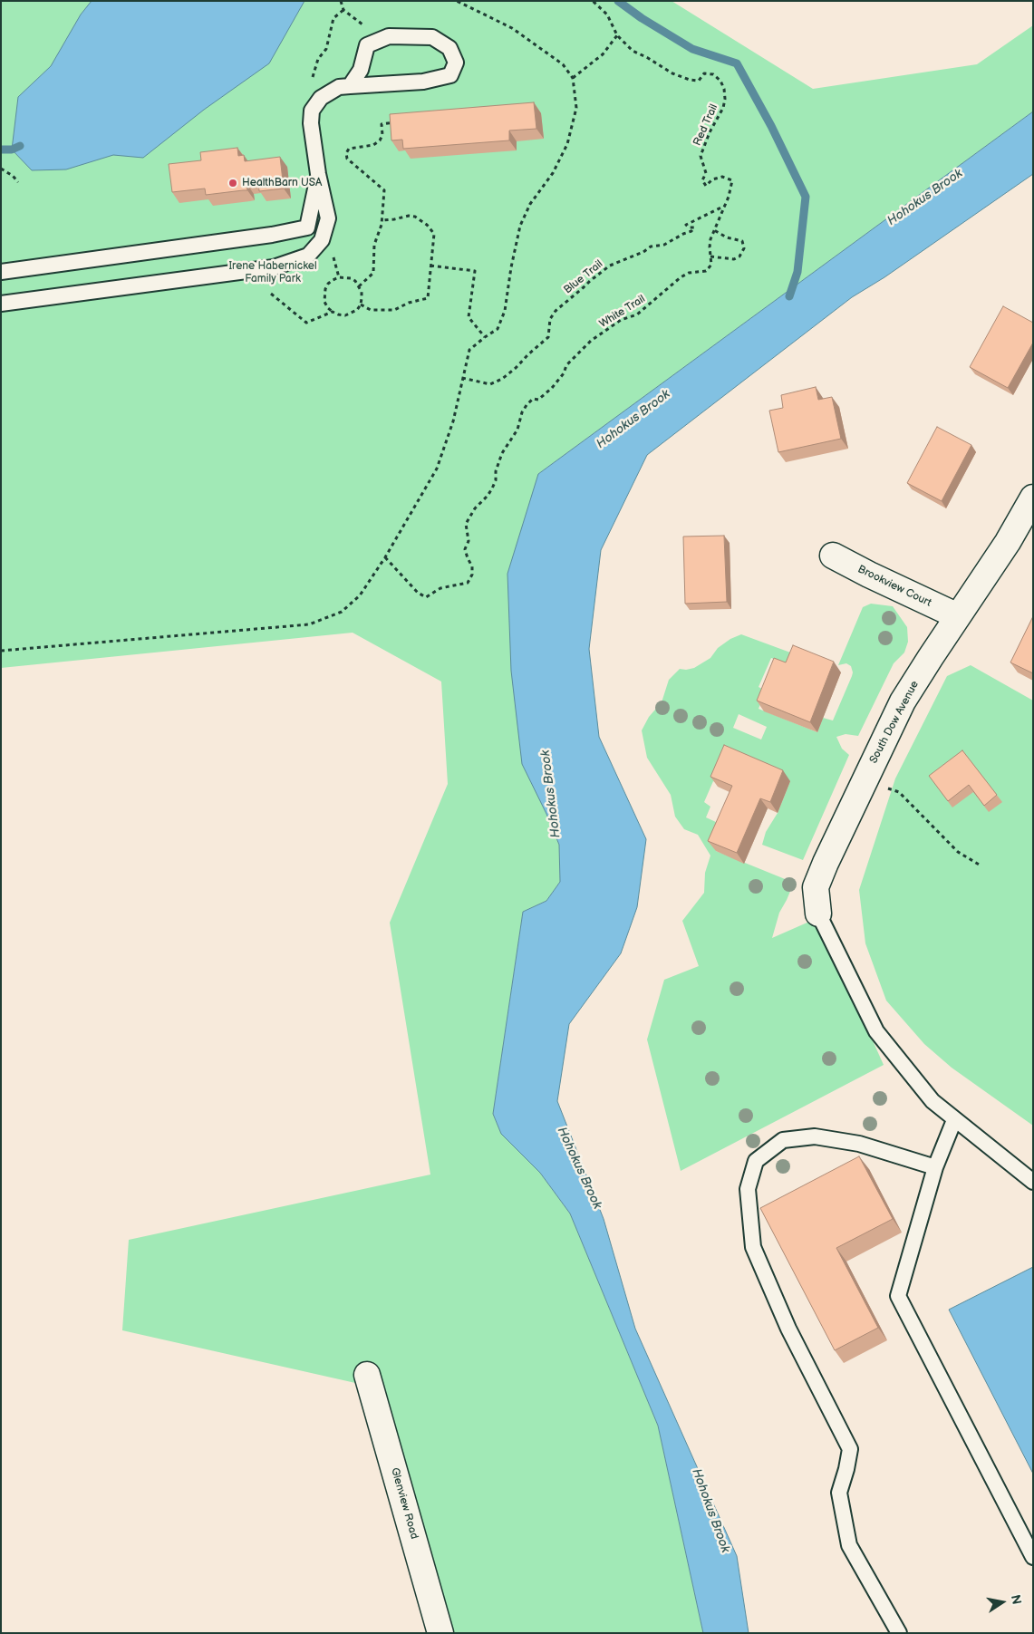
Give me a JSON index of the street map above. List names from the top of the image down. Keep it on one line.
{"streets":{"street":["Brookview Court","South Dow Avenue","Glenview Road"],"path":["Red Trail","Blue Trail","White Trail"]},"crossings":[["Red Trail","White Trail"],["Blue Trail","White Trail"],["Brookview Court","South Dow Avenue"]],"water":["Hohokus Brook"],"parks":["Irene Habernickel Family Park"],"places":["HealthBarn USA"],"north":"right"}
